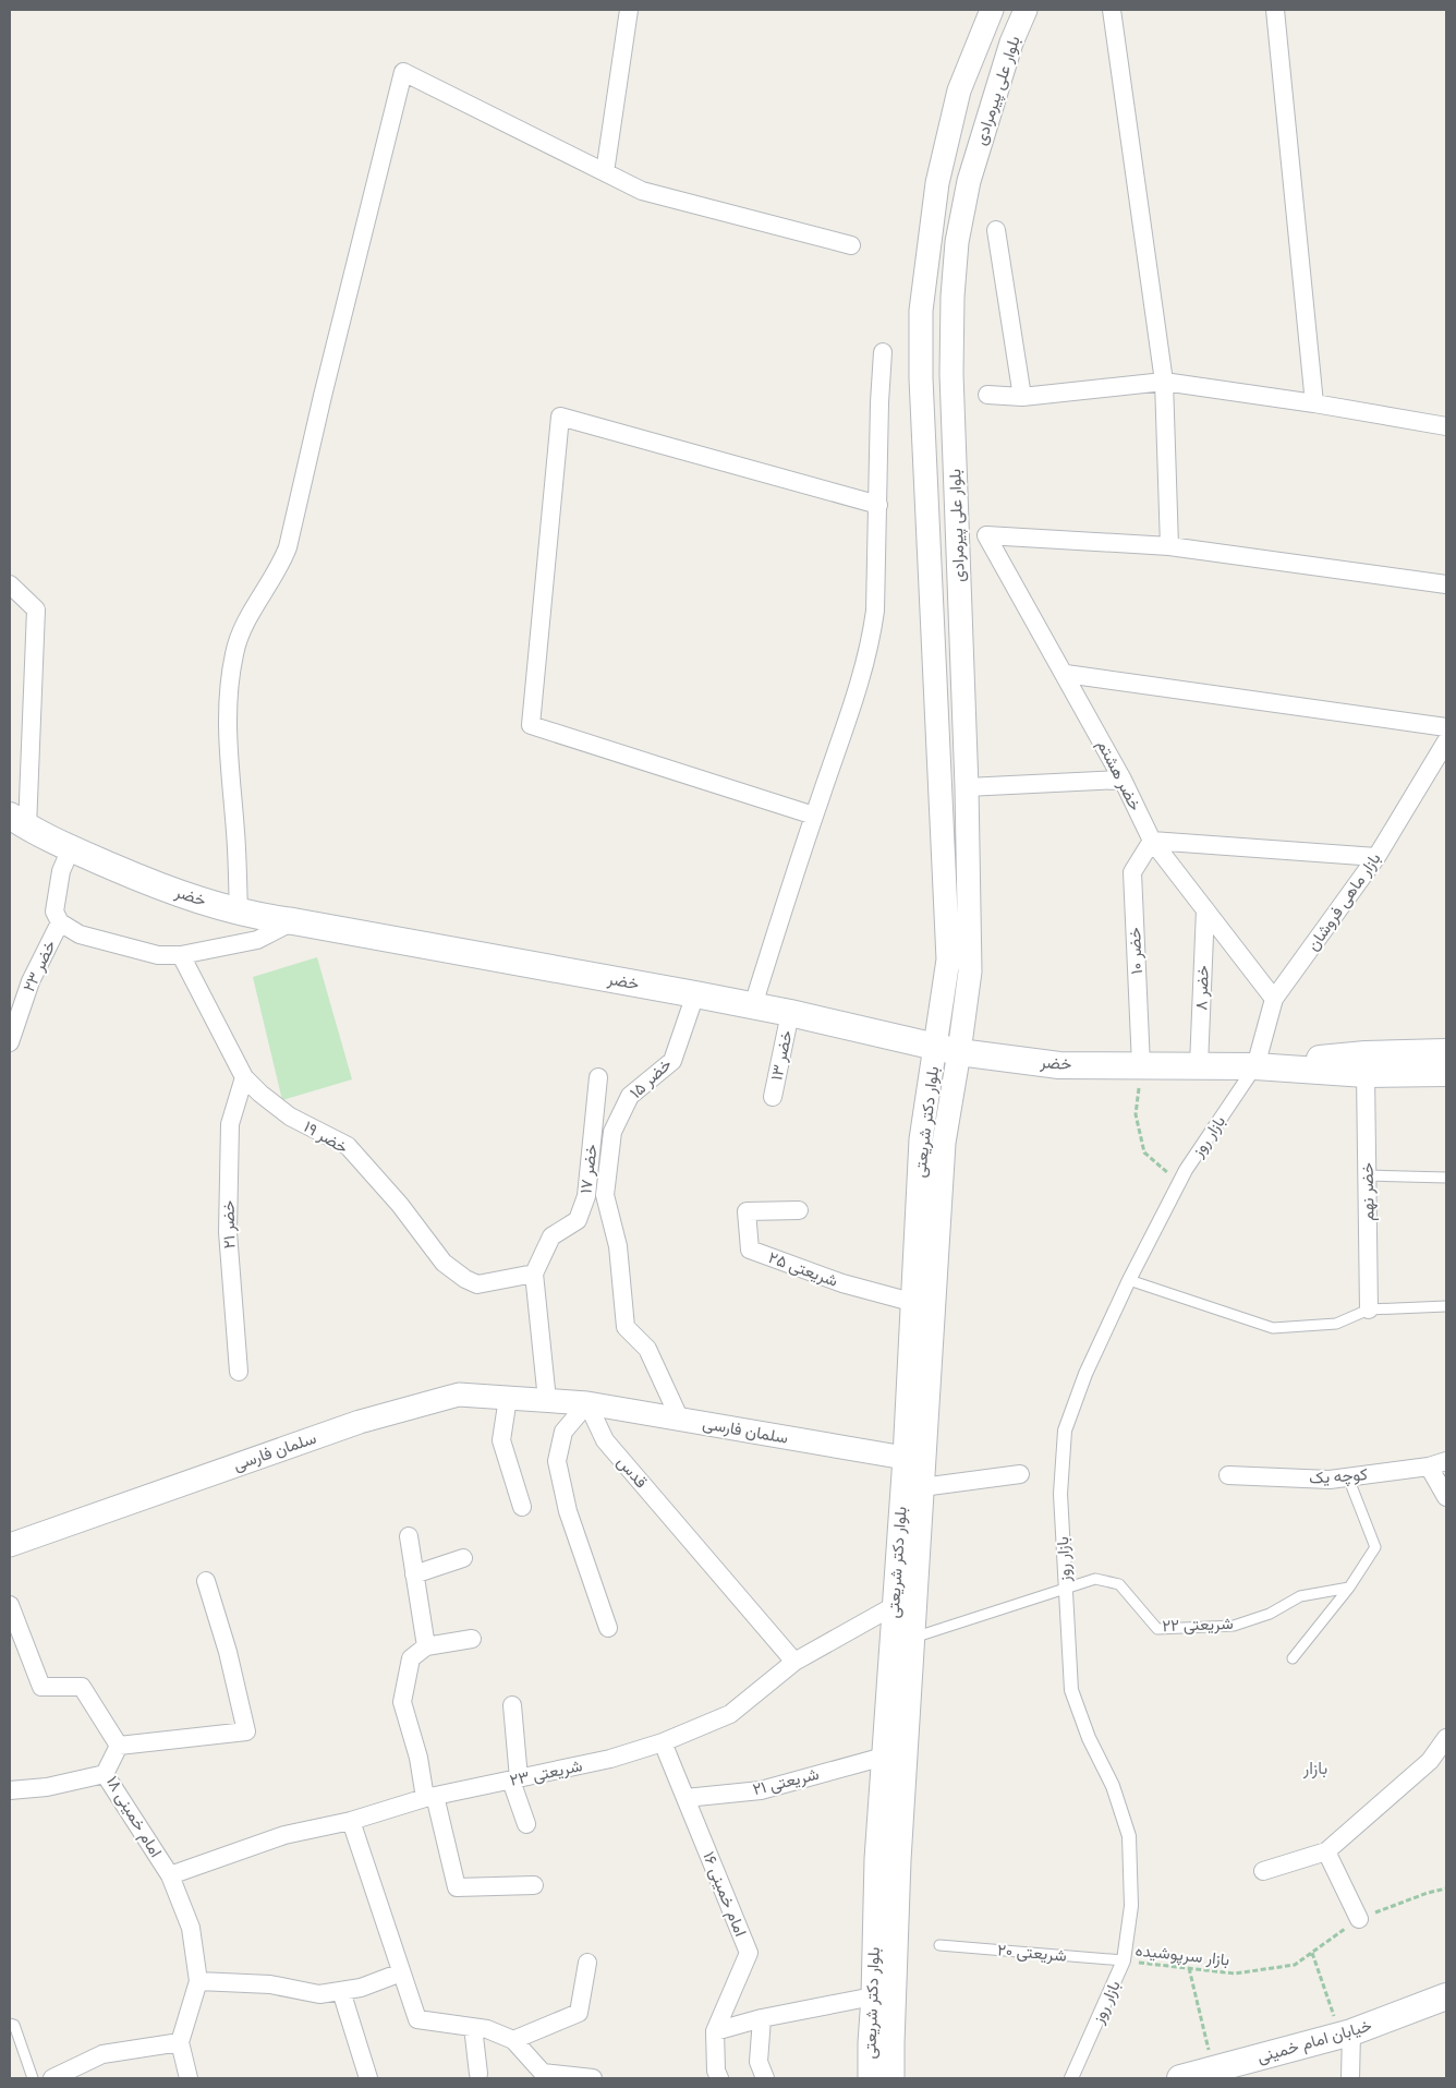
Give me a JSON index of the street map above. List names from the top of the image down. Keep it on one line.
{"streets":{"main road":["خضر","خیابان امام خمینی"],"street":["بلوار علی پیرمرادی","خضر هشتم","بازار ماهی فروشان","خضر ۱۰","خضر ۲۳","خضر ۸","خضر ۱۳","خضر ۱۵","بلوار دکتر شریعتی","بازار روز","خضر ۱۹","خضر ۱۷","خضر نهم","خضر ۲۱","شریعتی ۲۵","سلمان فارسی","قدس","کوچه یک","شریعتی ۲۳","شریعتی ۲۱","امام خمینی ۱۸","امام خمینی ۱۶"],"lane":["شریعتی ۲۲","شریعتی ۲۰"],"path":["بازار سرپوشیده"]},"crossings":[["بلوار علی پیرمرادی","خضر"],["بلوار علی پیرمرادی","بلوار دکتر شریعتی"],["خضر هشتم","بازار ماهی فروشان"],["خضر هشتم","خضر ۱۰"],["خضر هشتم","خضر ۸"],["خضر","بازار ماهی فروشان"],["خضر","خضر ۱۰"],["خضر","خضر ۸"],["خضر","خضر ۱۳"],["خضر","خضر ۱۵"],["خضر","بلوار دکتر شریعتی"],["خضر","بازار روز"],["خضر","خضر نهم"],["بازار ماهی فروشان","بازار روز"],["خضر ۱۵","سلمان فارسی"],["بلوار دکتر شریعتی","شریعتی ۲۵"],["بلوار دکتر شریعتی","سلمان فارسی"],["بلوار دکتر شریعتی","شریعتی ۲۲"],["بلوار دکتر شریعتی","شریعتی ۲۳"],["بلوار دکتر شریعتی","شریعتی ۲۱"],["بازار روز","شریعتی ۲۲"],["بازار روز","شریعتی ۲۰"],["بازار روز","بازار سرپوشیده"],["خضر ۱۹","خضر ۱۷"],["خضر ۱۹","خضر ۲۱"],["سلمان فارسی","قدس"],["قدس","شریعتی ۲۳"],["شریعتی ۲۳","امام خمینی ۱۸"],["شریعتی ۲۳","امام خمینی ۱۶"],["شریعتی ۲۱","امام خمینی ۱۶"],["شریعتی ۲۰","بازار سرپوشیده"]],"districts":["بازار"]}
